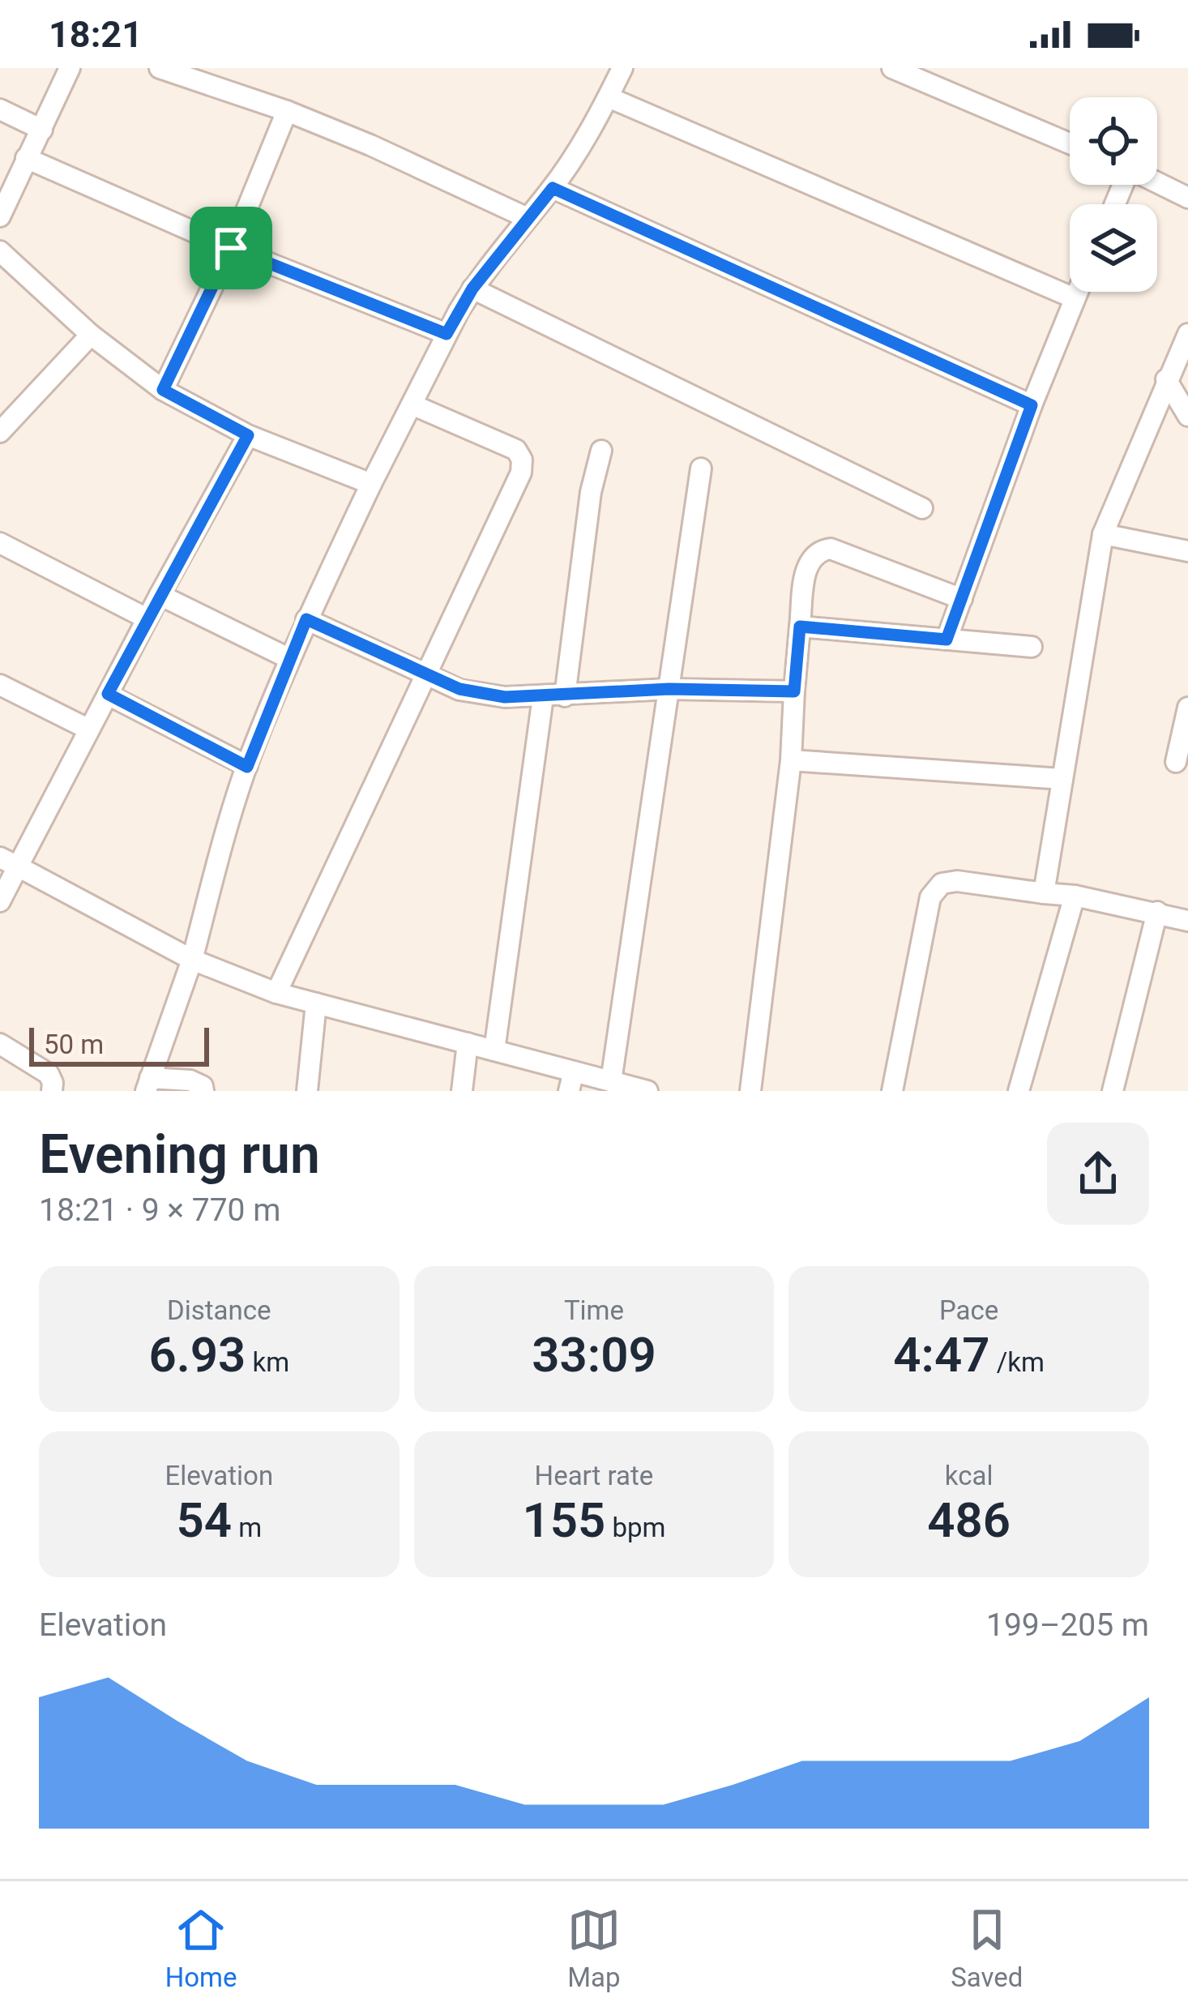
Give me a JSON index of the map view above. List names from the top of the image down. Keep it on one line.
{"scale_bar":"50 m","page":{"status":"18:21","scale":"50 m","heading":["Evening run","18:21 · 9 × 770 m"],"stats":[["Distance","6.93 km"],["Time","33:09"],["Pace","4:47 /km"],["Elevation","54 m"],["Heart rate","155 bpm"],["kcal","486"]],"chart":["Elevation","199–205 m"],"tabs":["Home","Map","Saved"]}}
